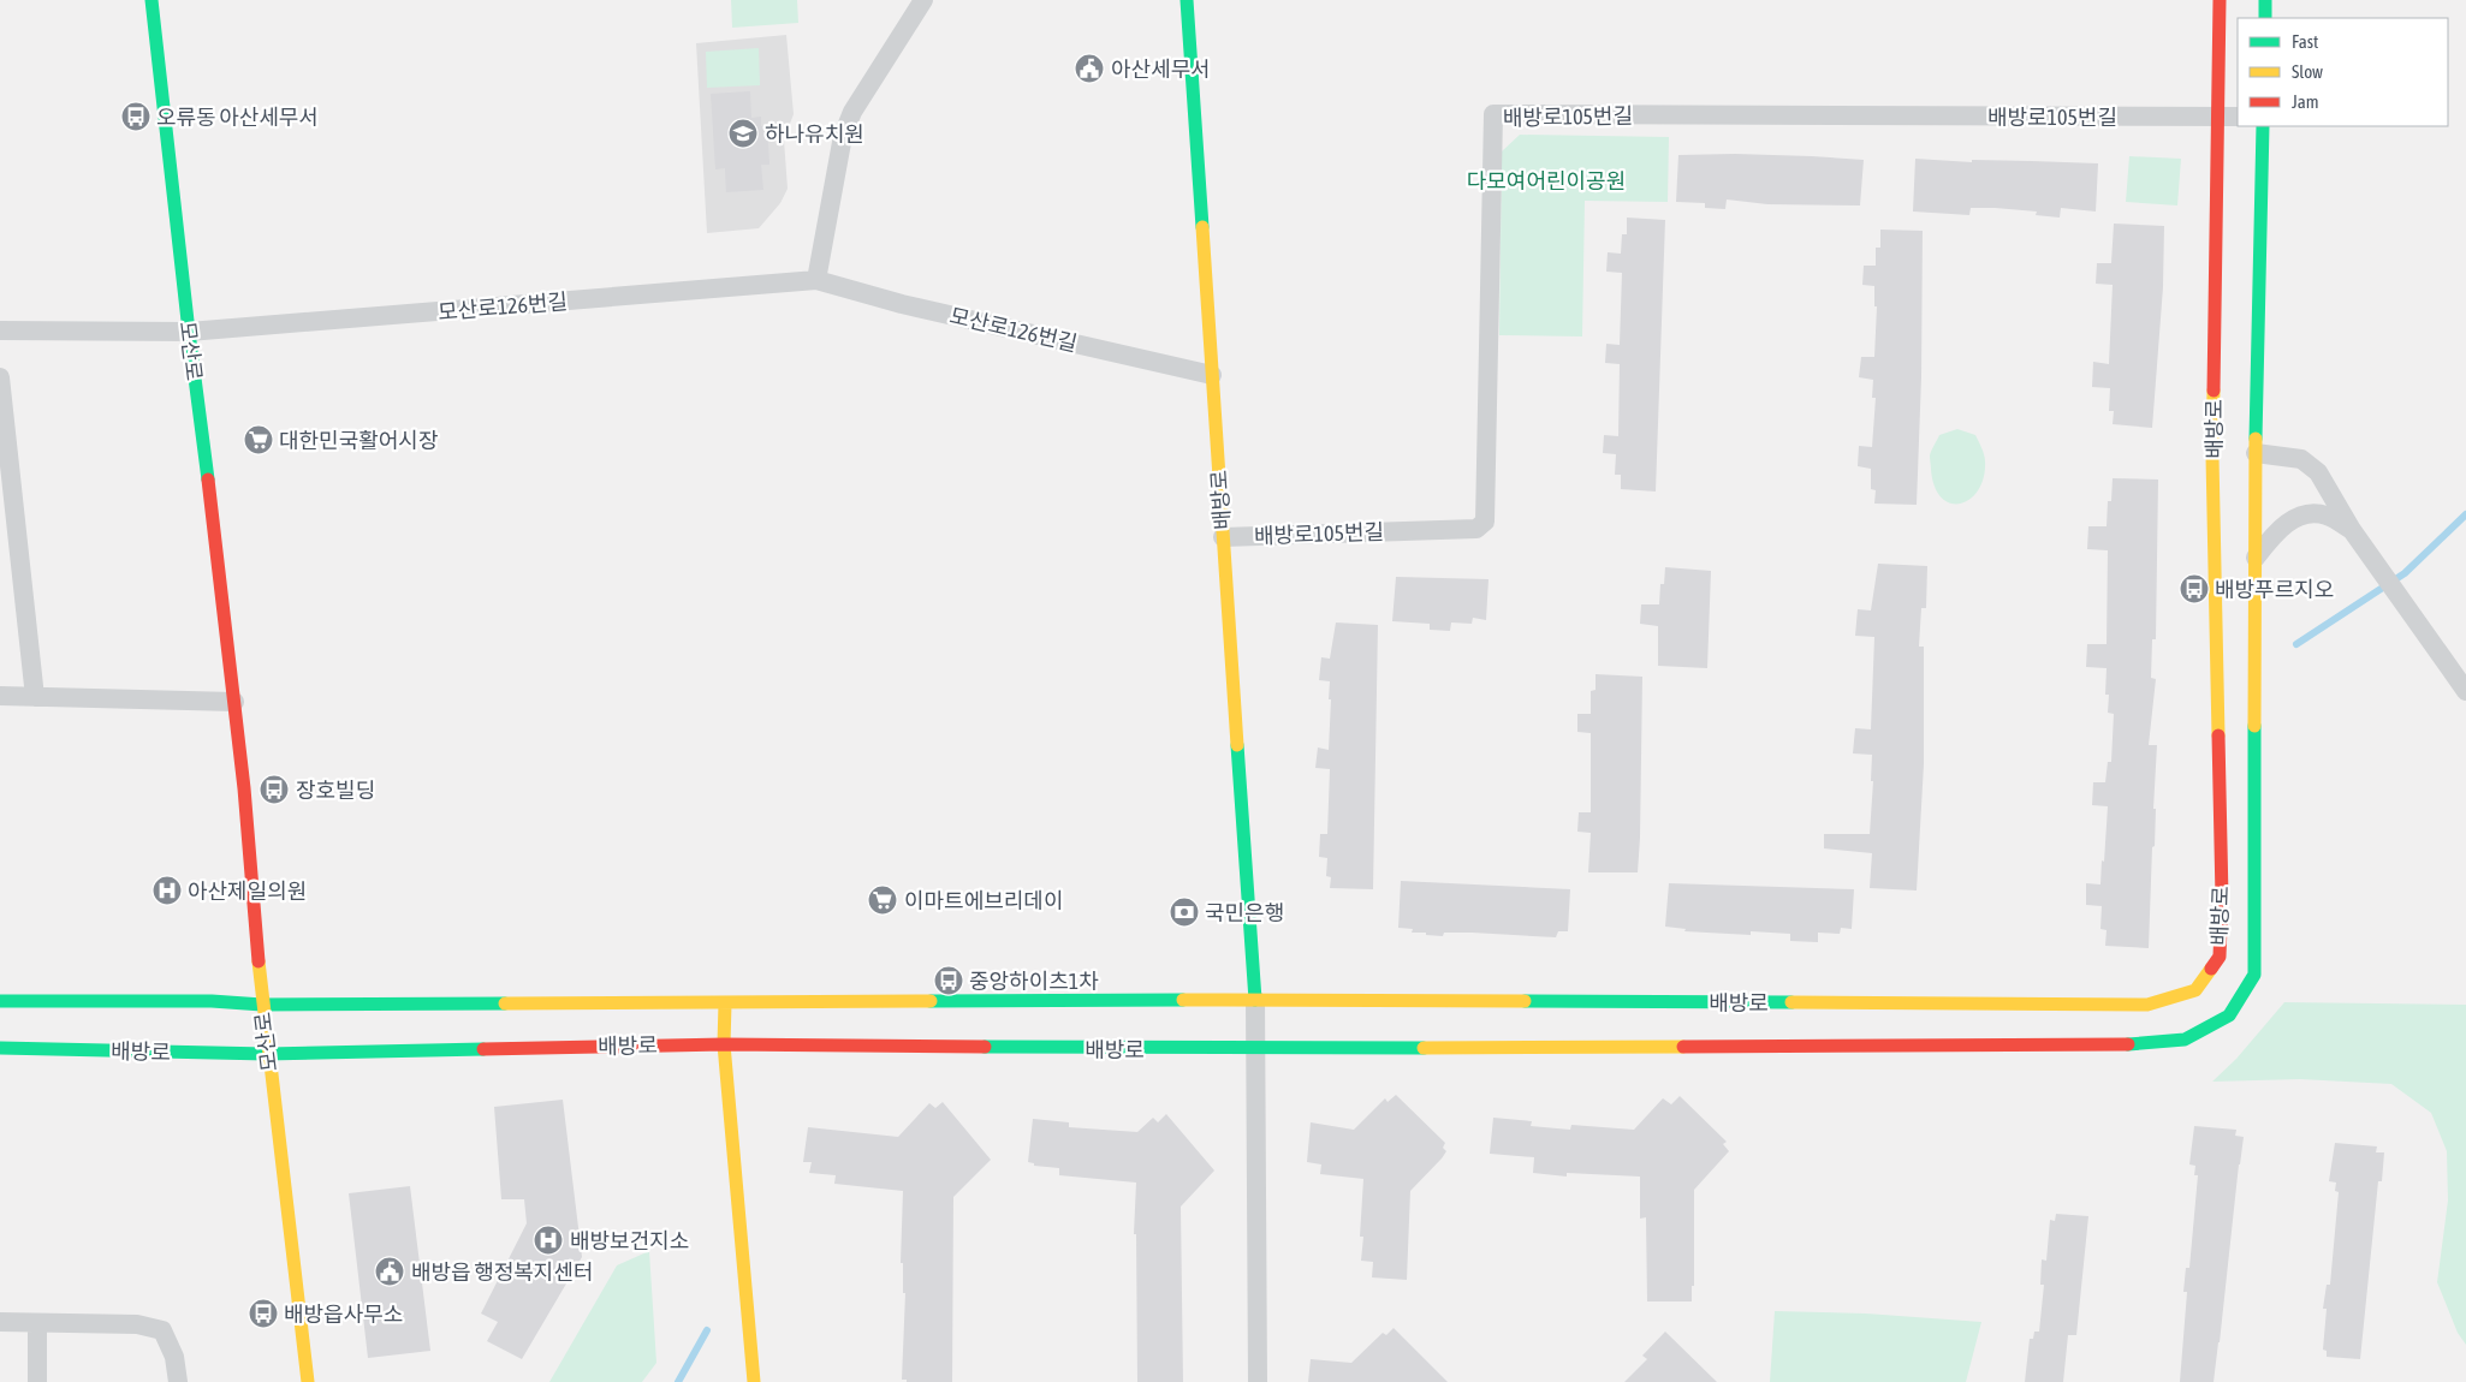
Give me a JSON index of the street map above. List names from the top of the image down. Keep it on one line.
{"streets":{"street":["배방로105번길","모산로126번길","모산로","배방로"]},"crossings":[["배방로105번길","배방로"],["모산로126번길","모산로"],["모산로126번길","배방로"],["모산로","배방로"]],"parks":["다모여어린이공원"],"places":{"public building":["아산세무서","배방읍 행정복지센터"],"bus stop":["오류동 아산세무서","배방푸르지오","장호빌딩","중앙하이츠1차","배방읍사무소"],"school or university":["하나유치원"],"supermarket":["대한민국활어시장","이마트에브리데이"],"hospital":["아산제일의원","배방보건지소"],"bank":["국민은행"]},"legend":["Fast","Slow","Jam"]}
